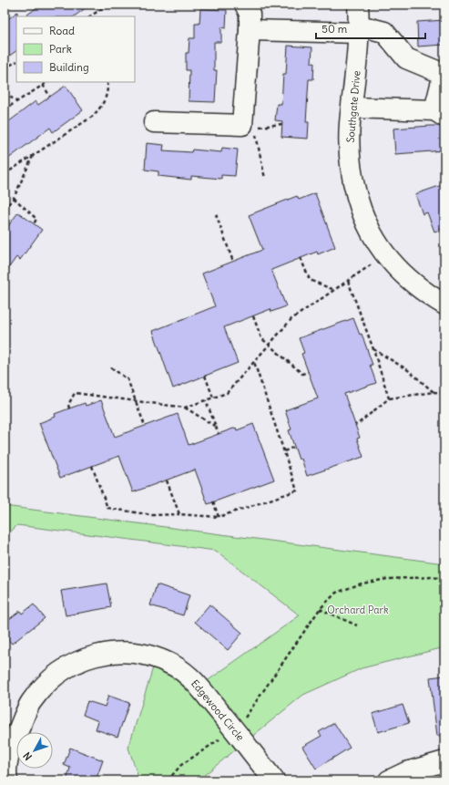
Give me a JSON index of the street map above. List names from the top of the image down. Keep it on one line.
{"streets":{"street":["Southgate Drive","Edgewood Circle"]},"parks":["Orchard Park"],"legend":["Road","Park","Building"],"scale_bar":"50 m","north":"bottom left"}
